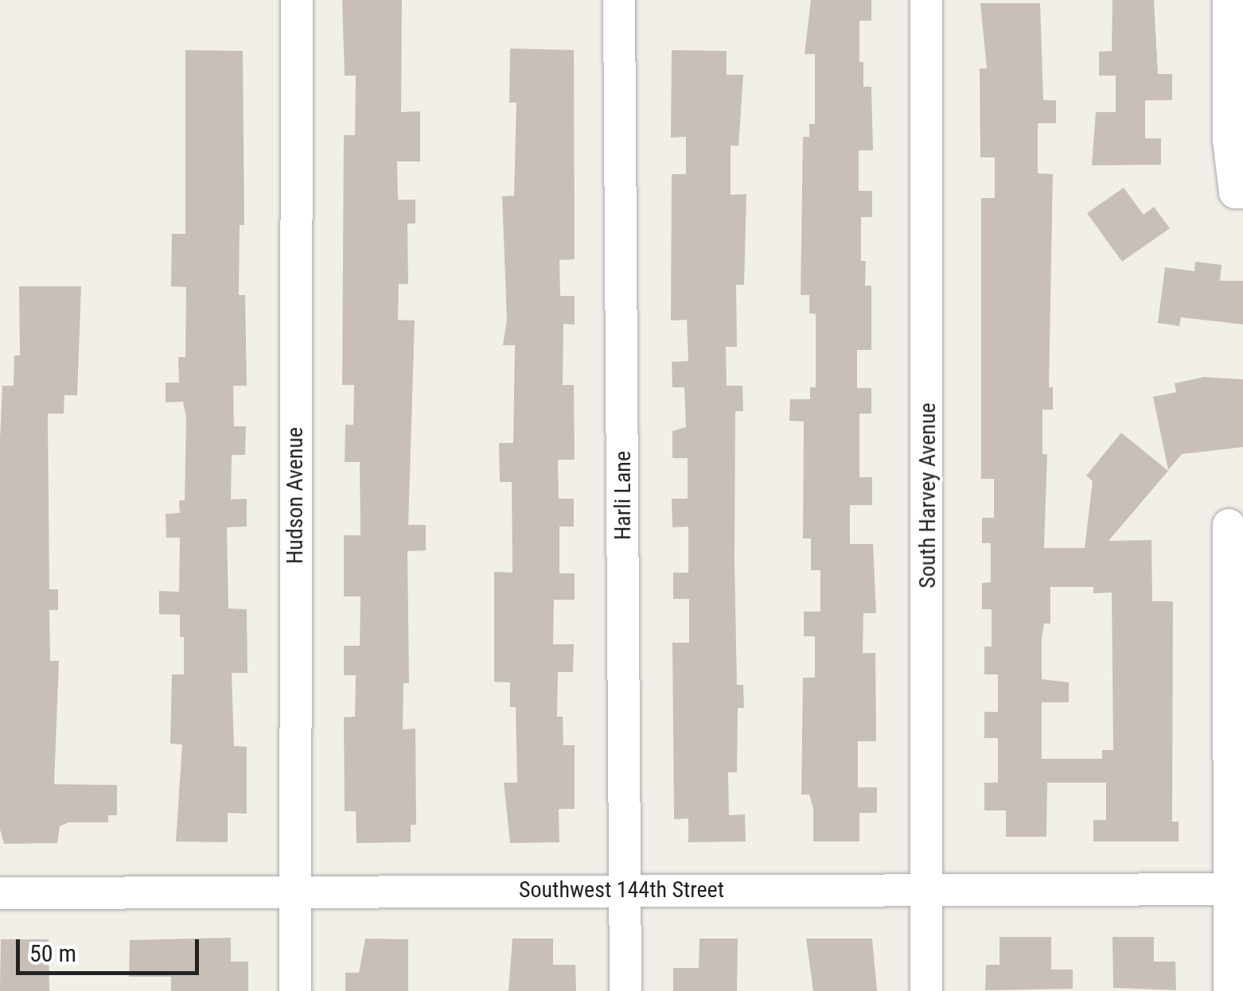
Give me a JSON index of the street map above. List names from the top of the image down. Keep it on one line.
{"streets":{"street":["Hudson Avenue","Harli Lane","South Harvey Avenue","Southwest 144th Street"]},"crossings":[["Hudson Avenue","Southwest 144th Street"],["Harli Lane","Southwest 144th Street"],["South Harvey Avenue","Southwest 144th Street"]],"scale_bar":"50 m"}
